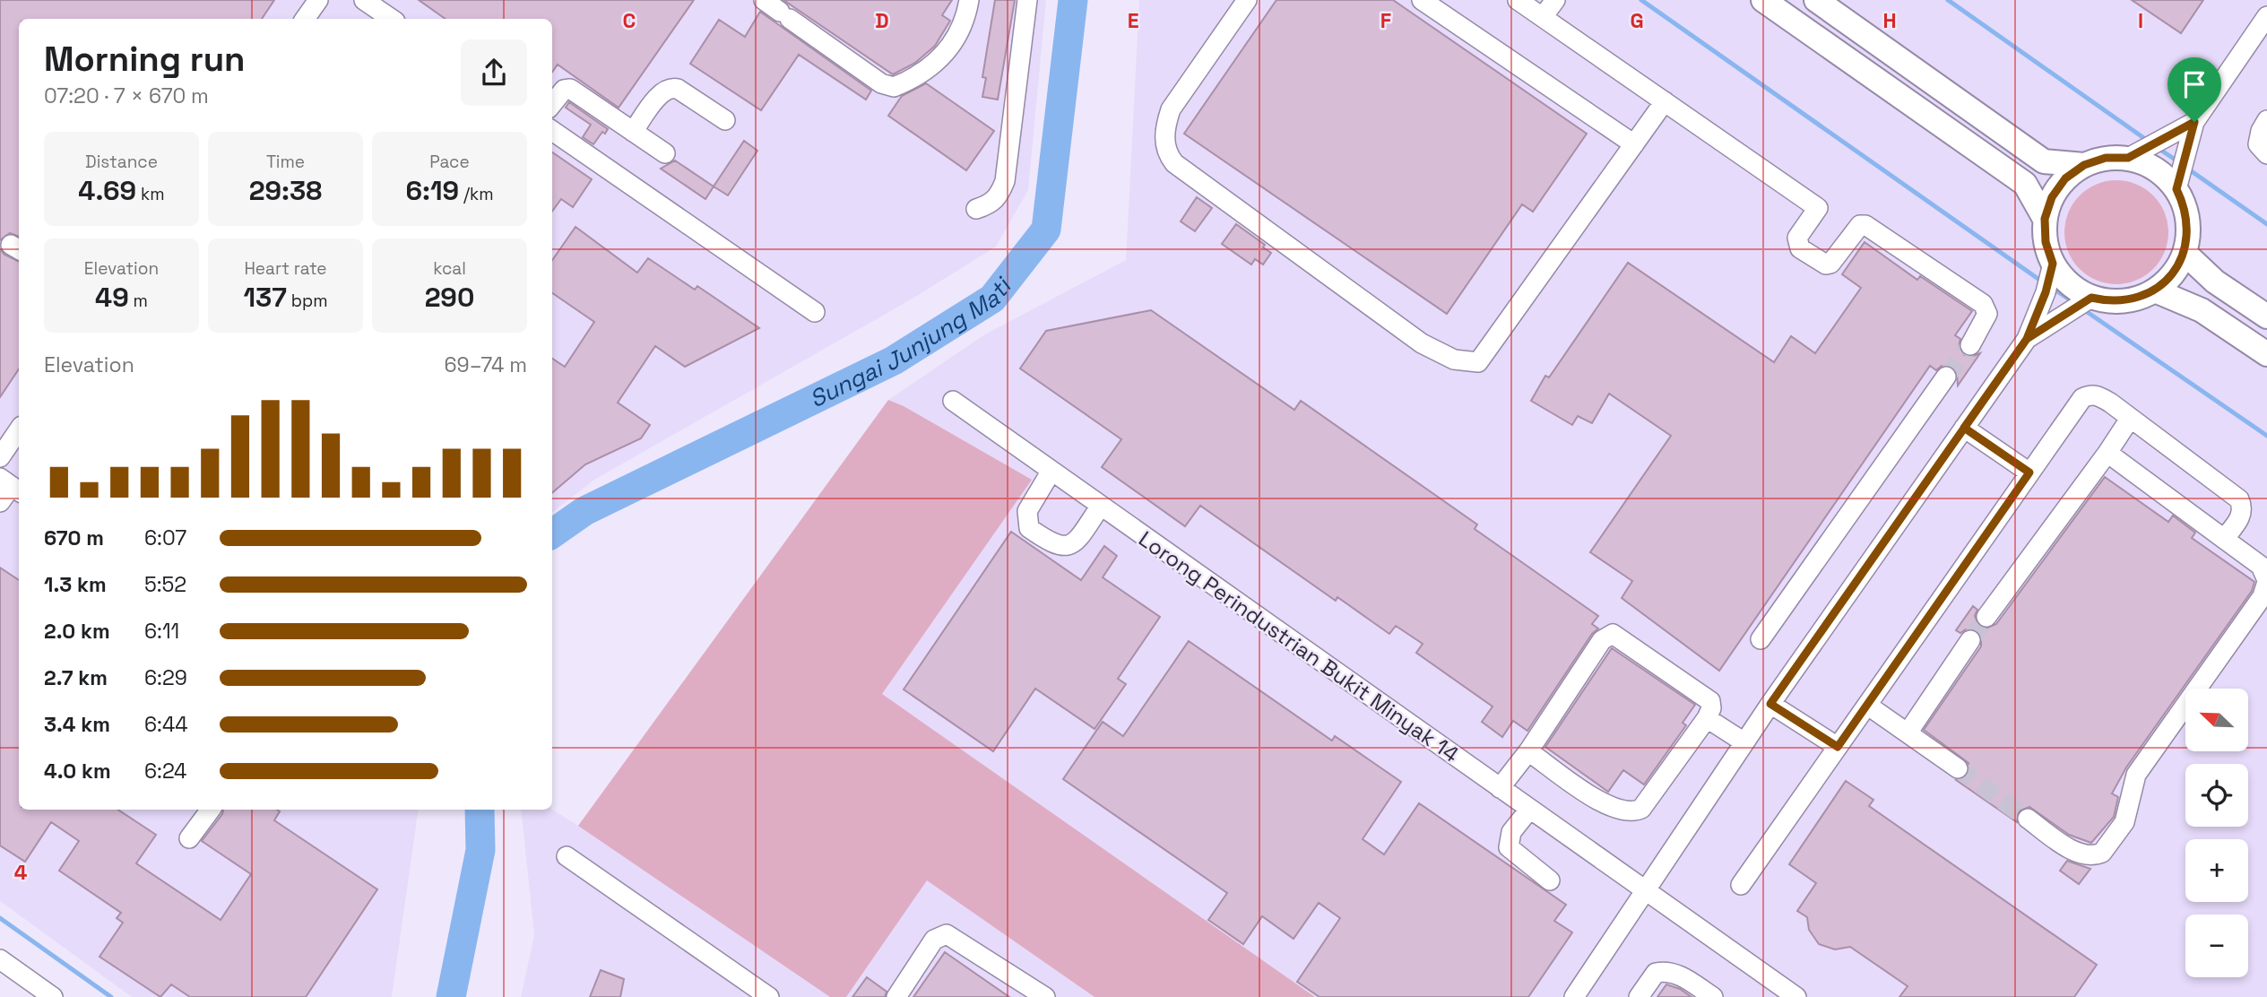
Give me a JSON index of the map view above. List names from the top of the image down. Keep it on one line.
{"streets":{"street":["Lorong Perindustrian Bukit Minyak 14"]},"water":["Sungai Junjung Mati"],"north":"top left","page":{"heading":["Morning run","07:20 · 7 × 670 m"],"stats":[["Distance","4.69 km"],["Time","29:38"],["Pace","6:19 /km"],["Elevation","49 m"],["Heart rate","137 bpm"],["kcal","290"]],"chart":["Elevation","69–74 m"],"list":[{"name":"670 m","note":"6:07"},{"name":"1.3 km","note":"5:52"},{"name":"2.0 km","note":"6:11"},{"name":"2.7 km","note":"6:29"},{"name":"3.4 km","note":"6:44"},{"name":"4.0 km","note":"6:24"}],"map_buttons":["+","−"]},"grid":{"columns":["C","D","E","F","G","H","I"],"rows":["4"]}}
